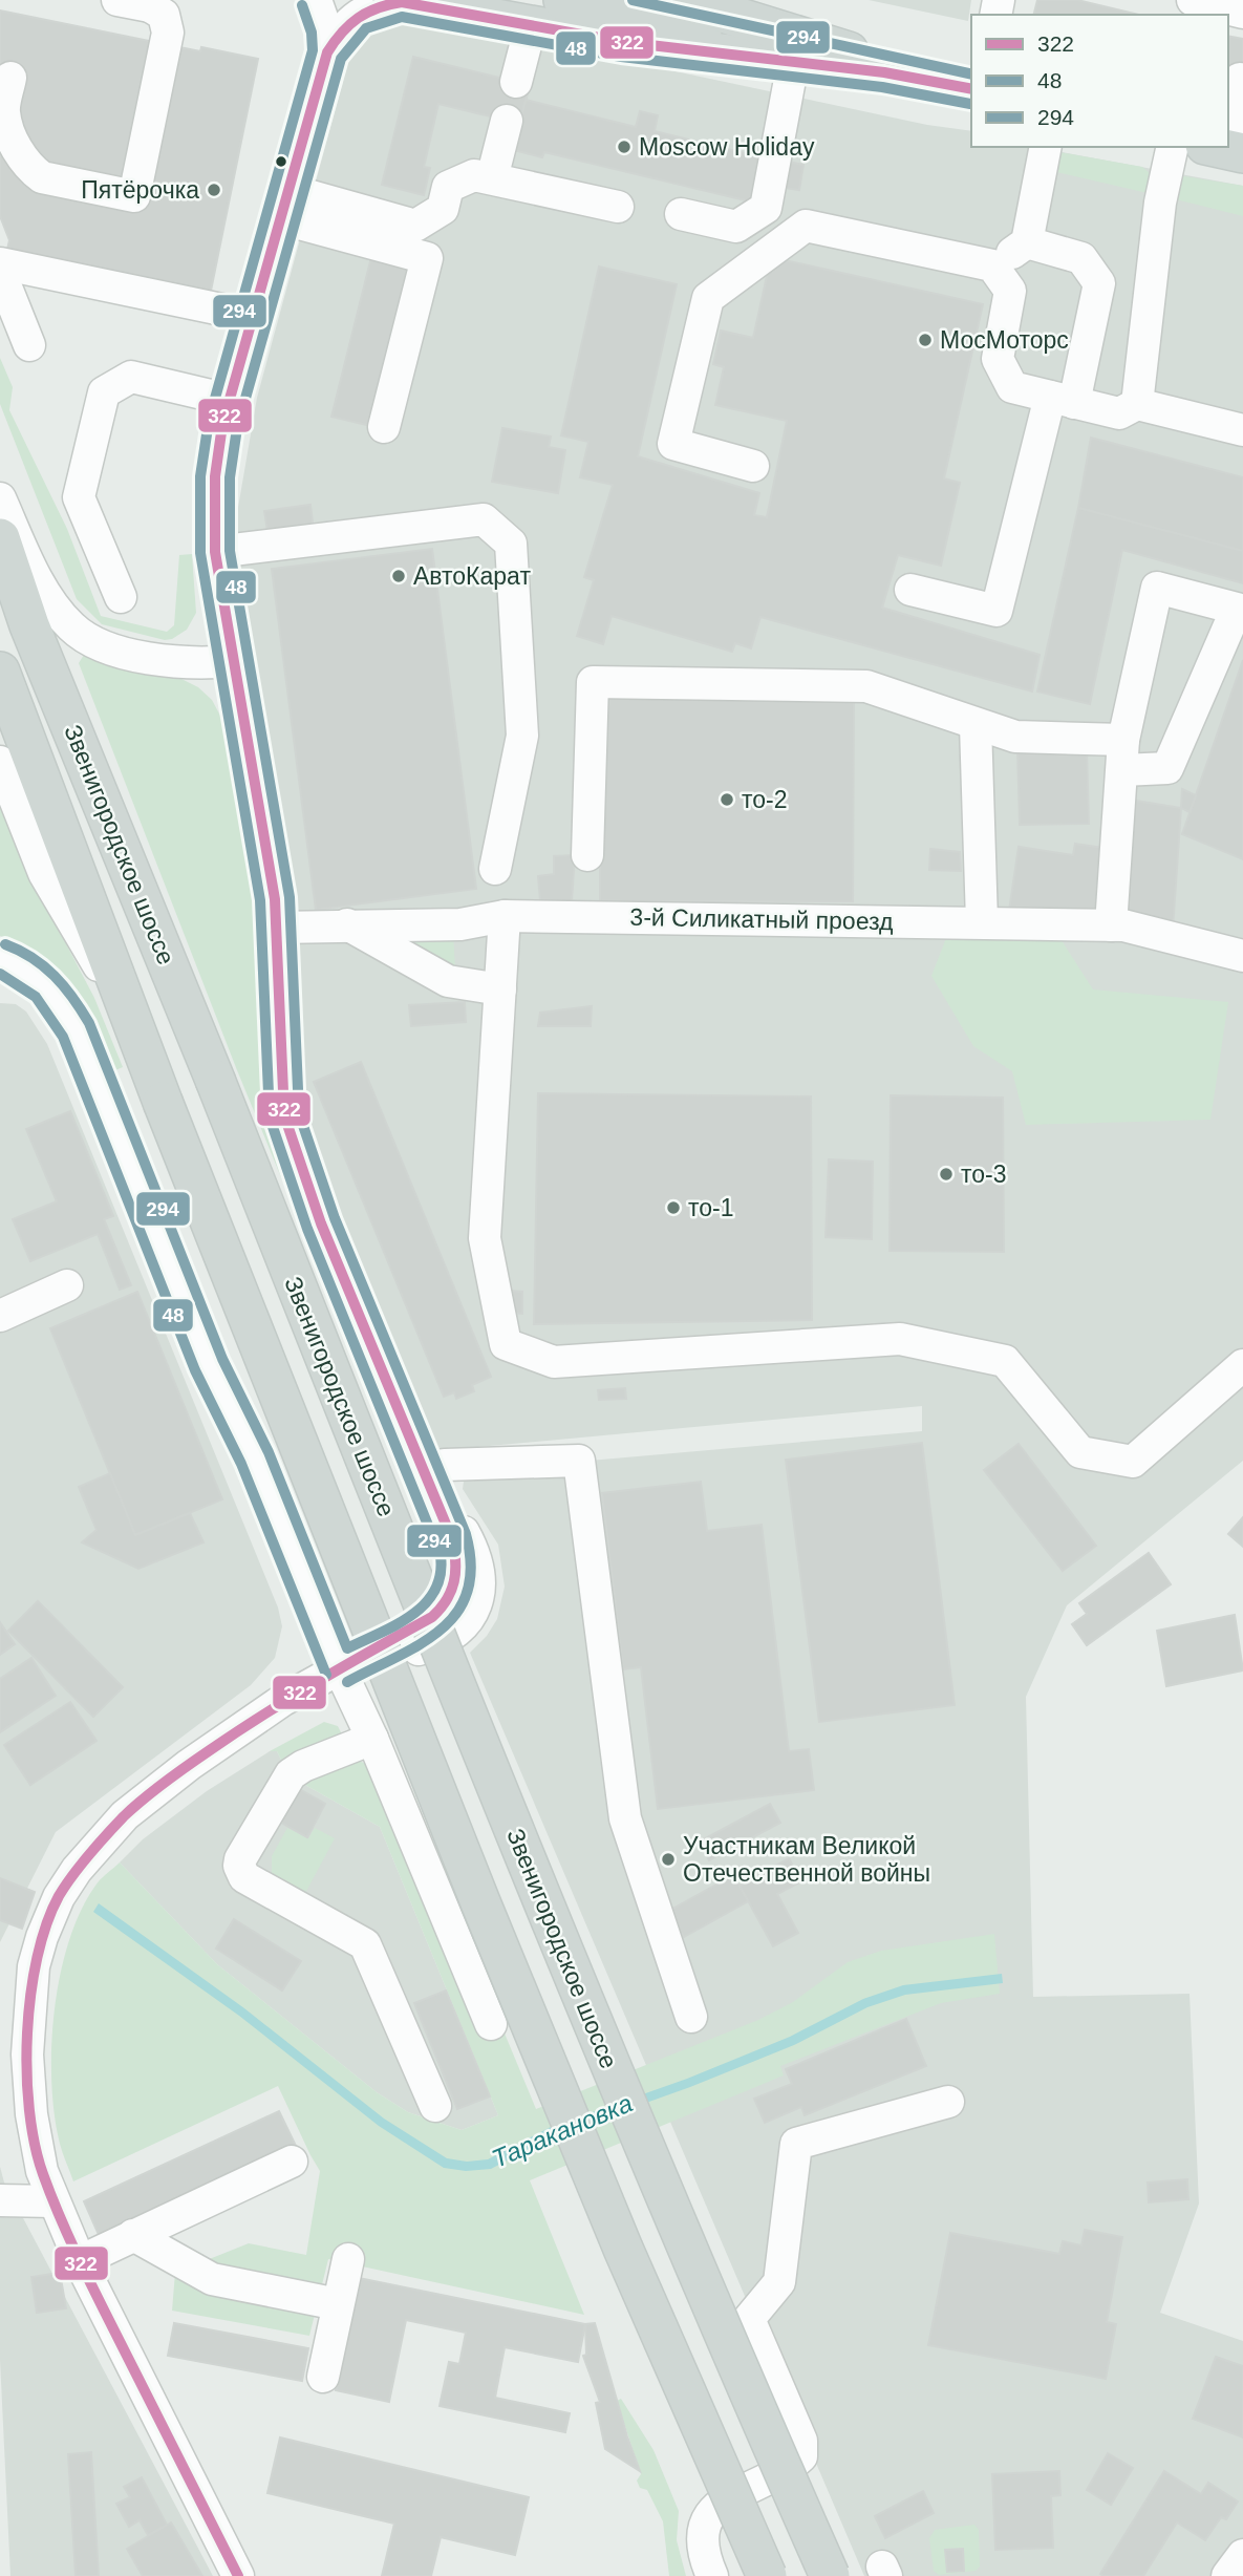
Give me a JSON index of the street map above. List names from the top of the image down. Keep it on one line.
{"streets":{"main road":["Звенигородское шоссе"],"street":["3-й Силикатный проезд"]},"water":["Таракановка"],"places":["Moscow Holiday","Пятёрочка","МосМоторс","АвтоКарат","то-2","то-3","то-1","Участникам Великой Отечественной войны"],"lines":["transit line 294","transit line 322","transit line 48"],"legend":["322","48","294"]}
